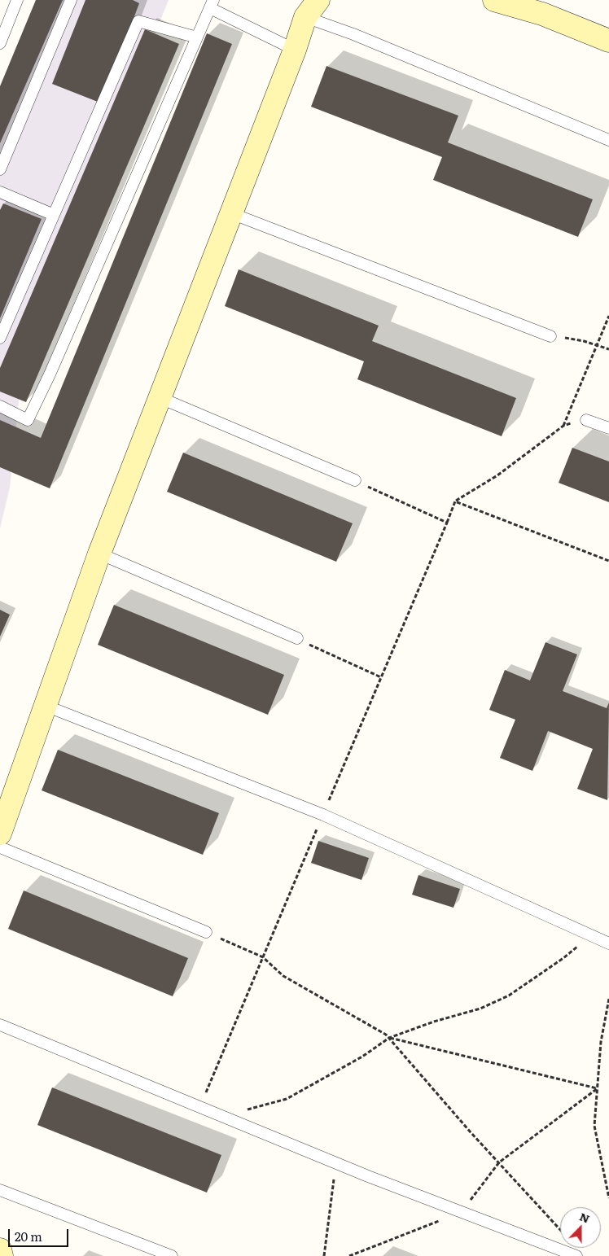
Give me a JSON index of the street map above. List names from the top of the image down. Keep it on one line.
{"scale_bar":"20 m","north":"top"}
